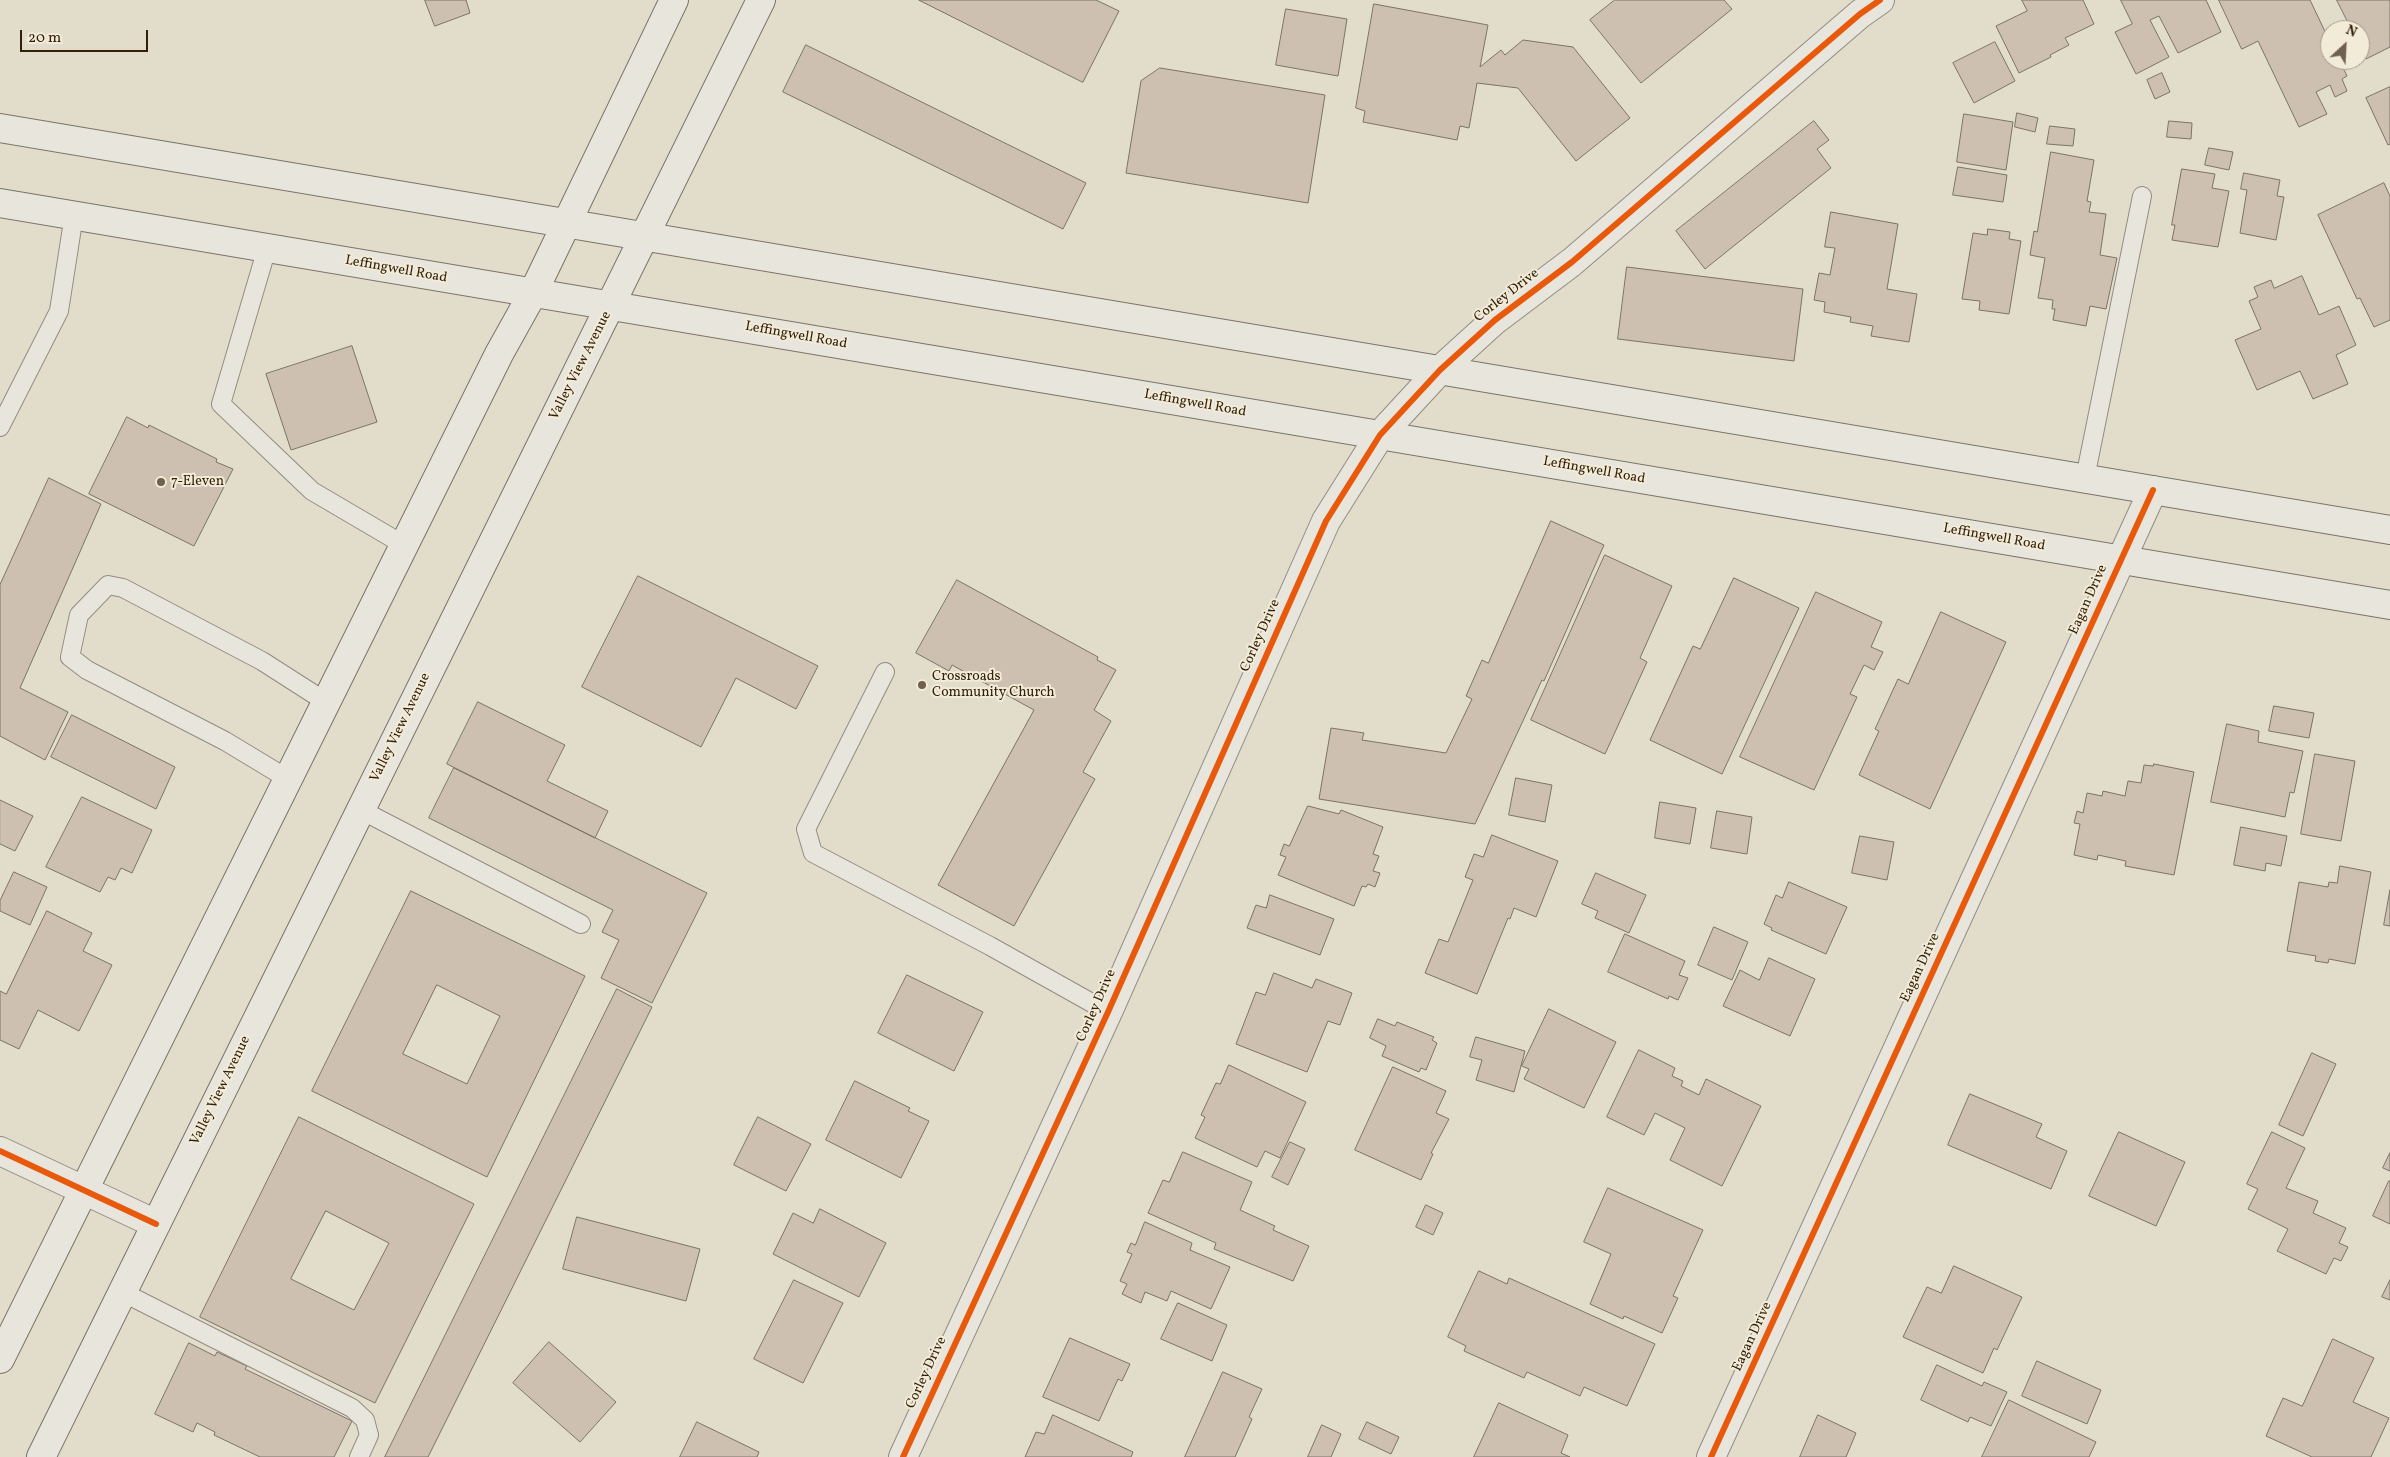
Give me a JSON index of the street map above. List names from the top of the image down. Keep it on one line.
{"streets":{"main road":["Leffingwell Road","Corley Drive","Valley View Avenue","Eagan Drive"]},"crossings":[["Leffingwell Road","Corley Drive"],["Leffingwell Road","Valley View Avenue"],["Leffingwell Road","Eagan Drive"]],"places":["7-Eleven","Crossroads Community Church"],"scale_bar":"20 m","north":"top right"}
